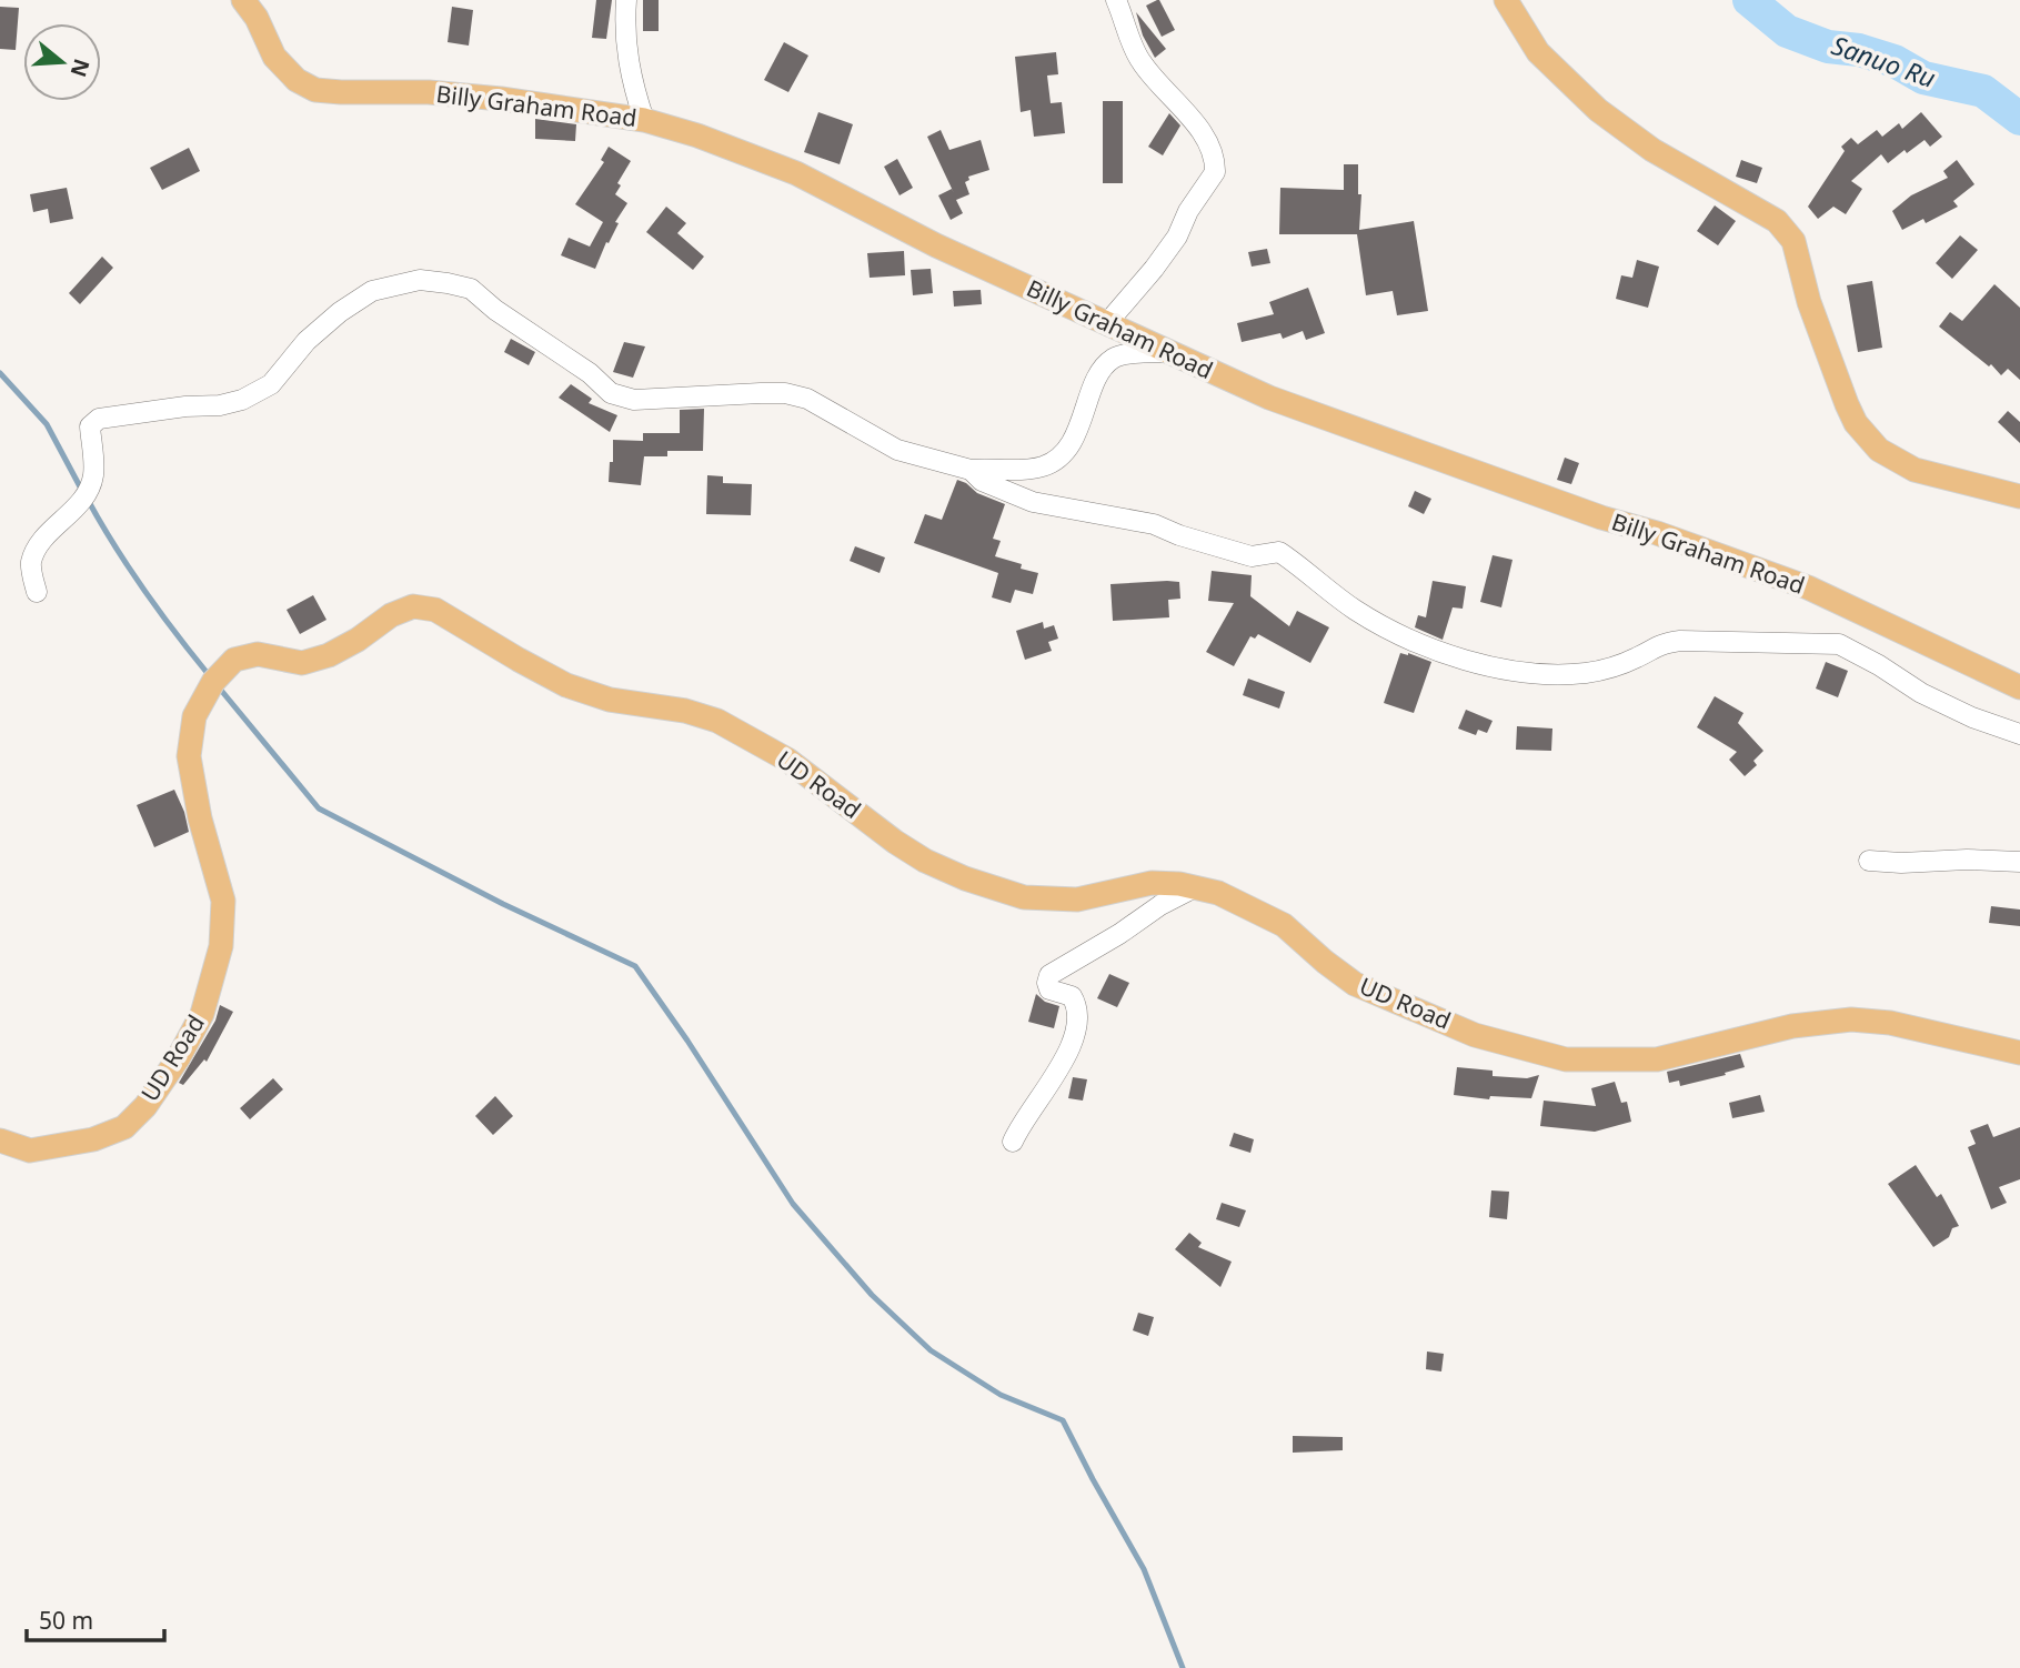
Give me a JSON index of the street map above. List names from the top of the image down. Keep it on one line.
{"streets":{"main road":["Billy Graham Road","UD Road"]},"water":["Sanuo Ru"],"scale_bar":"50 m","north":"right"}
